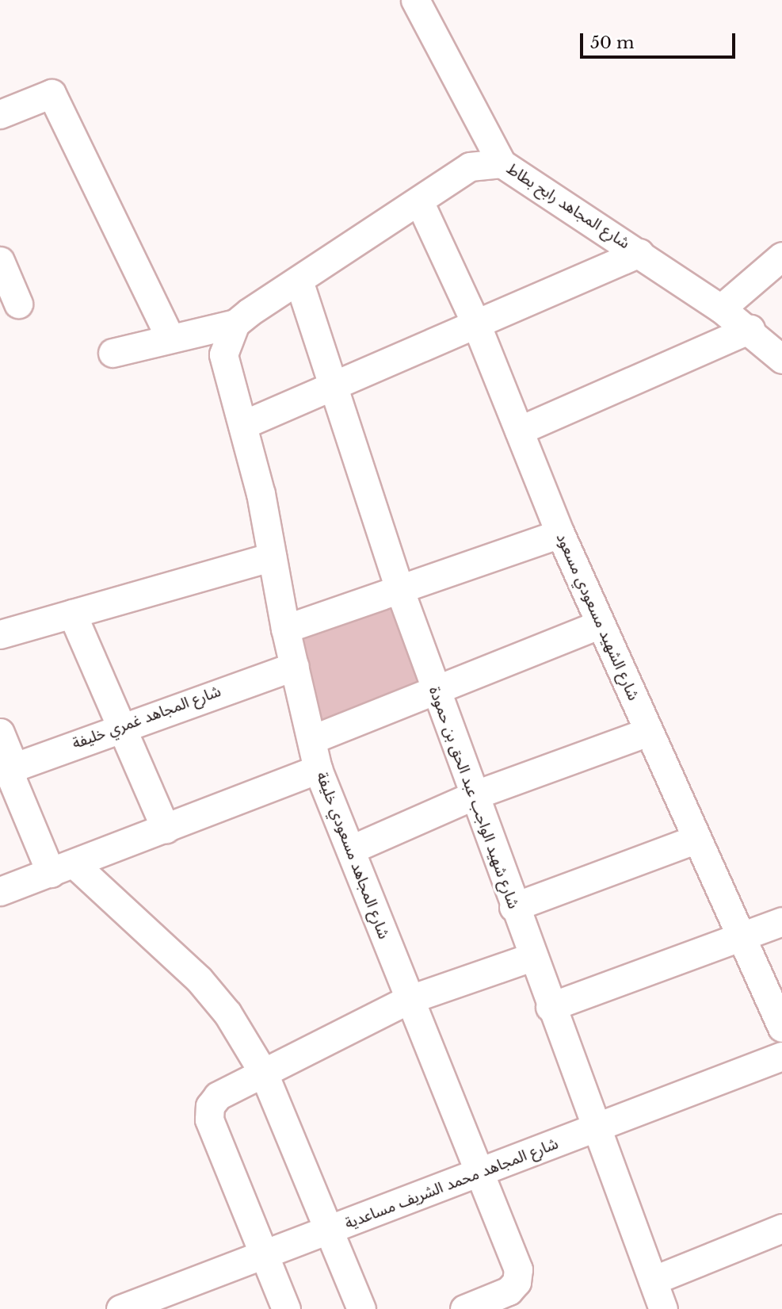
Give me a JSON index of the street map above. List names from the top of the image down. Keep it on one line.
{"streets":{"street":["شارع المجاهد رابح بطاط","شارع الشهيد مسعودي مسعود","شارع المجاهد غمري خليفة","شارع شهيد الواجب عبد الحق بن حمودة","شارع المجاهد مسعودي خليفة","شارع المجاهد محمد الشريف مساعدية"]},"crossings":[["شارع المجاهد غمري خليفة","شارع المجاهد مسعودي خليفة"],["شارع شهيد الواجب عبد الحق بن حمودة","شارع المجاهد محمد الشريف مساعدية"],["شارع المجاهد مسعودي خليفة","شارع المجاهد محمد الشريف مساعدية"]],"scale_bar":"50 m"}
